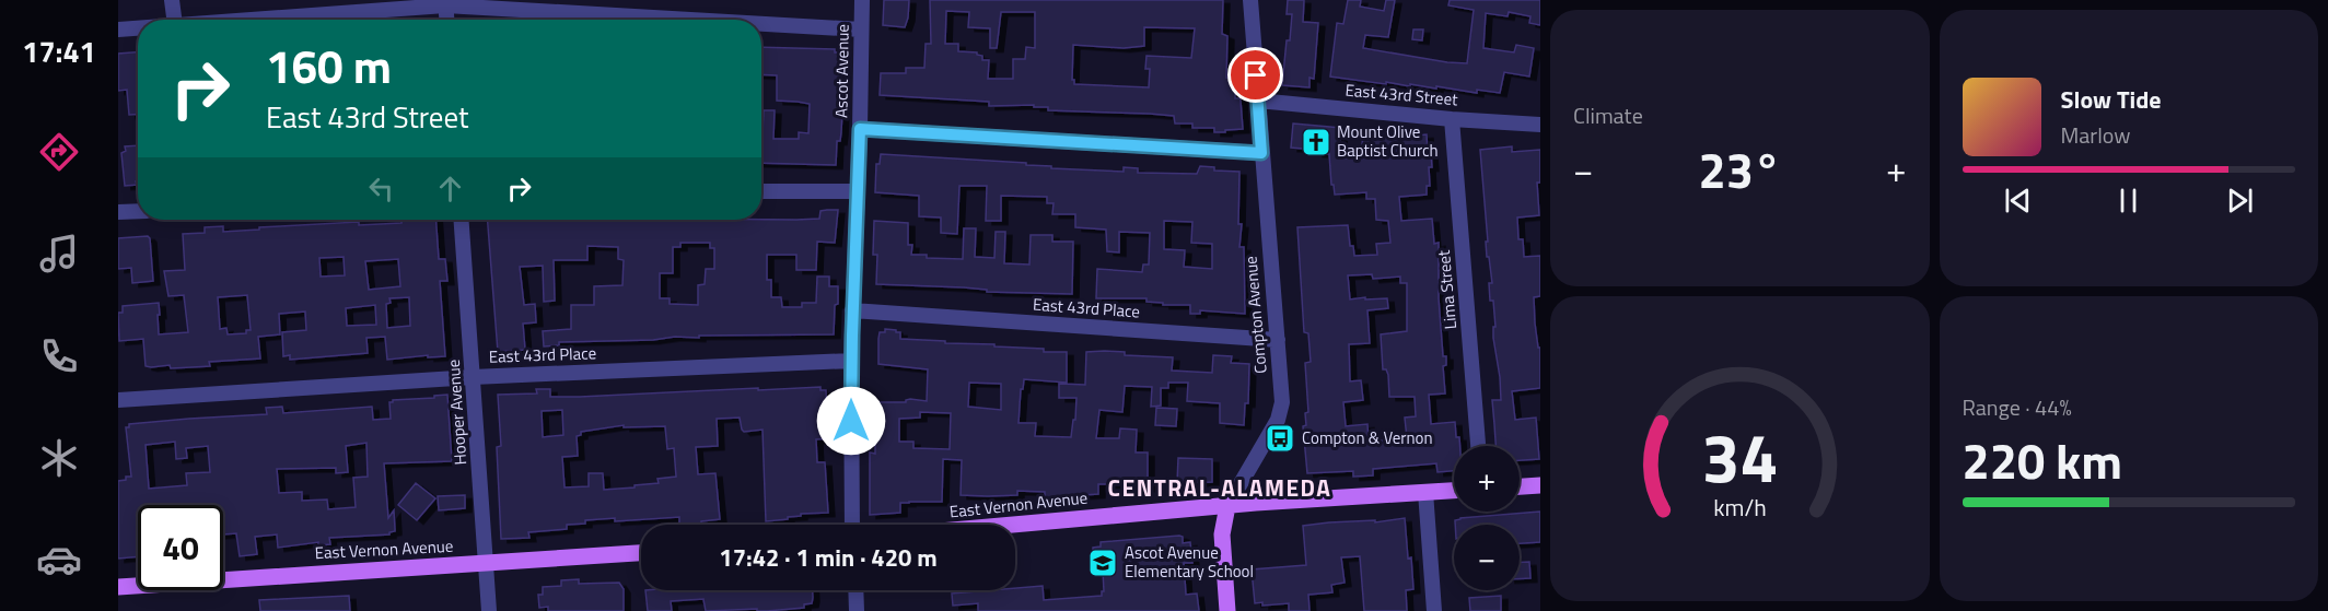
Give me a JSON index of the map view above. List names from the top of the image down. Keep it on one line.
{"streets":{"main road":["Compton Avenue","East Vernon Avenue"],"street":["Ascot Avenue","East 43rd Street","Lima Street","East 43rd Place","Hooper Avenue"]},"crossings":[["Ascot Avenue","East 43rd Place"],["East 43rd Street","Lima Street"],["East 43rd Street","Compton Avenue"],["East 43rd Place","Compton Avenue"],["East 43rd Place","Hooper Avenue"],["Compton Avenue","East Vernon Avenue"],["Hooper Avenue","East Vernon Avenue"]],"districts":["CENTRAL-ALAMEDA"],"places":{"church":["Mount Olive Baptist Church"],"bus stop":["Compton & Vernon"],"school or university":["Ascot Avenue Elementary School"]},"page":{"tabs":"17:41","tile":["Climate",["Range · 44%","220 km"]],"turn":["160 m","East 43rd Street"],"song":["Slow Tide","Marlow"],"heat":["−","23°","+"],"map_buttons":["+","−"],"limit":"40","trip":"17:42 · 1 min · 420 m","gauge":["34","km/h"]}}
